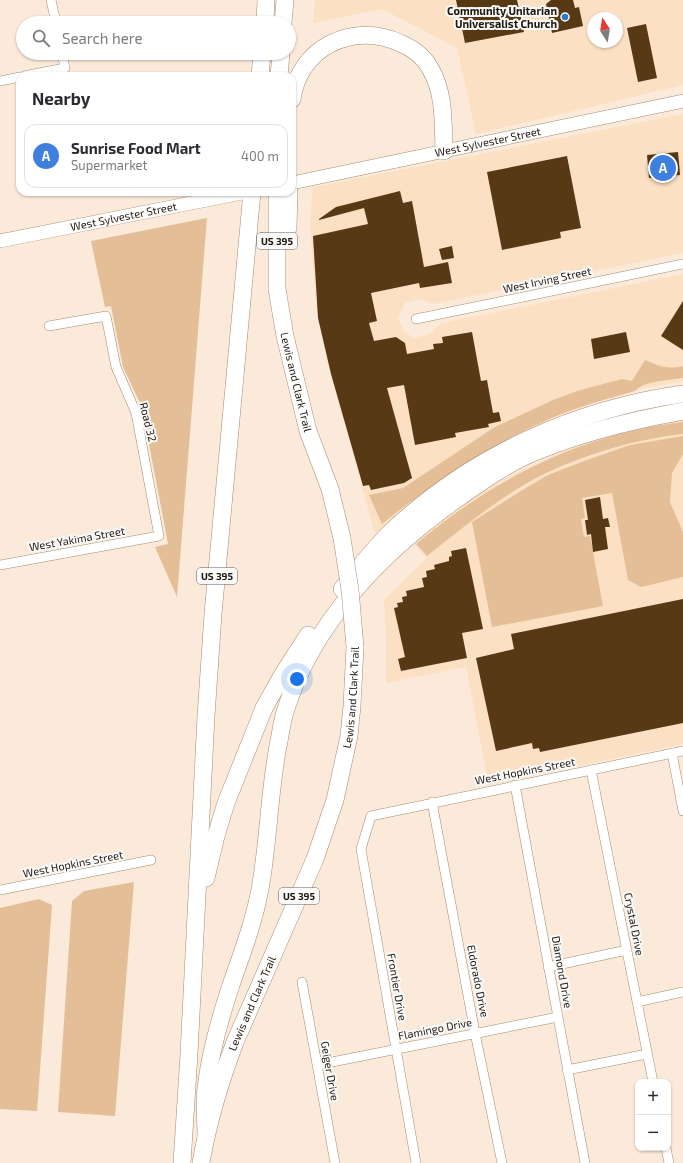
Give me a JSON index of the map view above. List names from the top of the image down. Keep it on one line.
{"streets":{"highway":["US 395","Lewis and Clark Trail"],"street":["West Sylvester Street","West Irving Street","Road 32","West Yakima Street","West Hopkins Street","Crystal Drive","Diamond Drive","Eldorado Drive","Frontier Drive","Flamingo Drive","Geiger Drive"]},"crossings":[["Road 32","West Yakima Street"],["West Hopkins Street","Crystal Drive"],["West Hopkins Street","Diamond Drive"],["West Hopkins Street","Eldorado Drive"],["West Hopkins Street","Frontier Drive"],["Diamond Drive","Flamingo Drive"],["Eldorado Drive","Flamingo Drive"],["Frontier Drive","Flamingo Drive"],["Flamingo Drive","Geiger Drive"]],"places":["Community Unitarian Universalist Church"],"north":"top","page":{"search":"Search here","heading":"Nearby","list":[{"mark":"A","name":"Sunrise Food Mart","note":"Supermarket","value":"400 m"}],"pins":"A","map_buttons":["+","−"]}}
